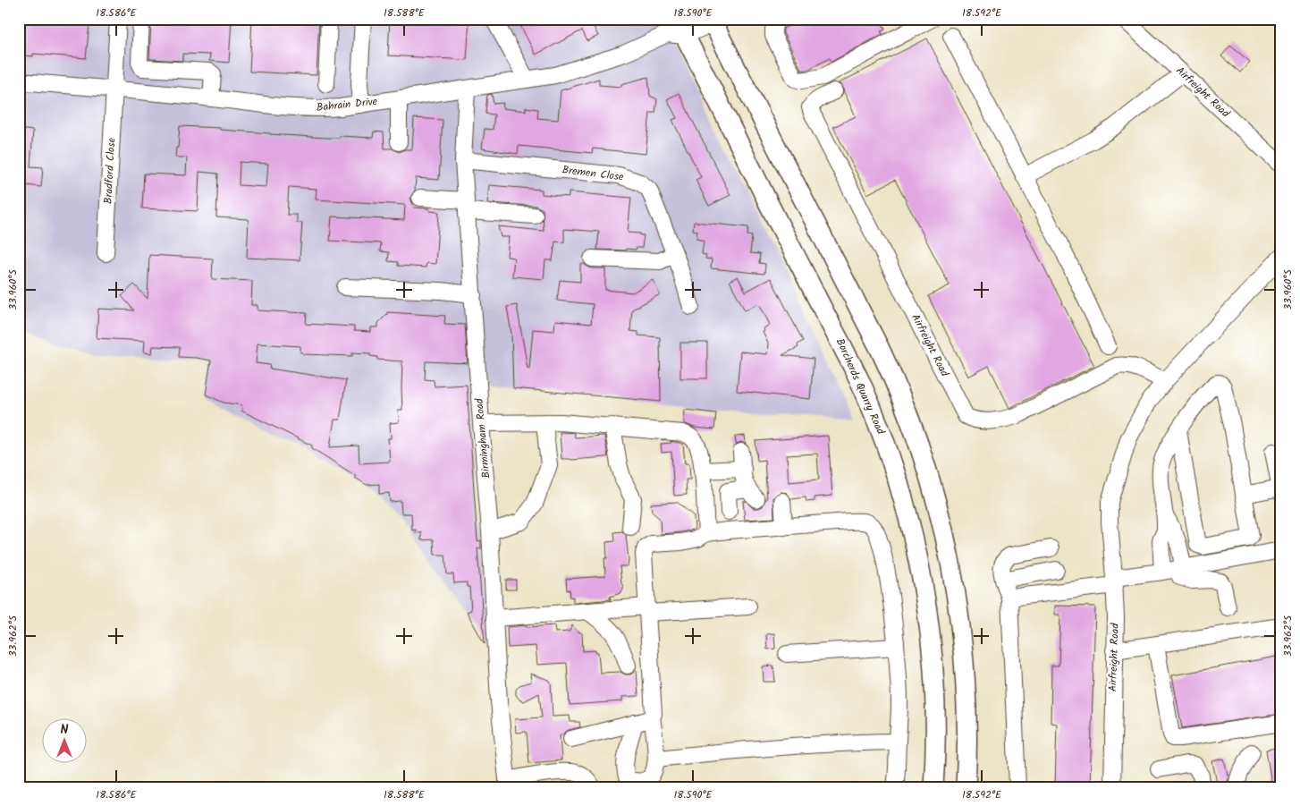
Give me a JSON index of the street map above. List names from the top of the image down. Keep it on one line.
{"streets":{"main road":["Borcherds Quarry Road"],"lane":["Airfreight Road","Bahrain Drive","Bradford Close","Bremen Close","Birmingham Road"]},"crossings":[["Bahrain Drive","Bradford Close"],["Bahrain Drive","Borcherds Quarry Road"],["Bahrain Drive","Birmingham Road"],["Bremen Close","Birmingham Road"]],"north":"top","coordinates":["18.586°E","18.588°E","18.590°E","18.592°E","33.960°S","33.962°S"]}
